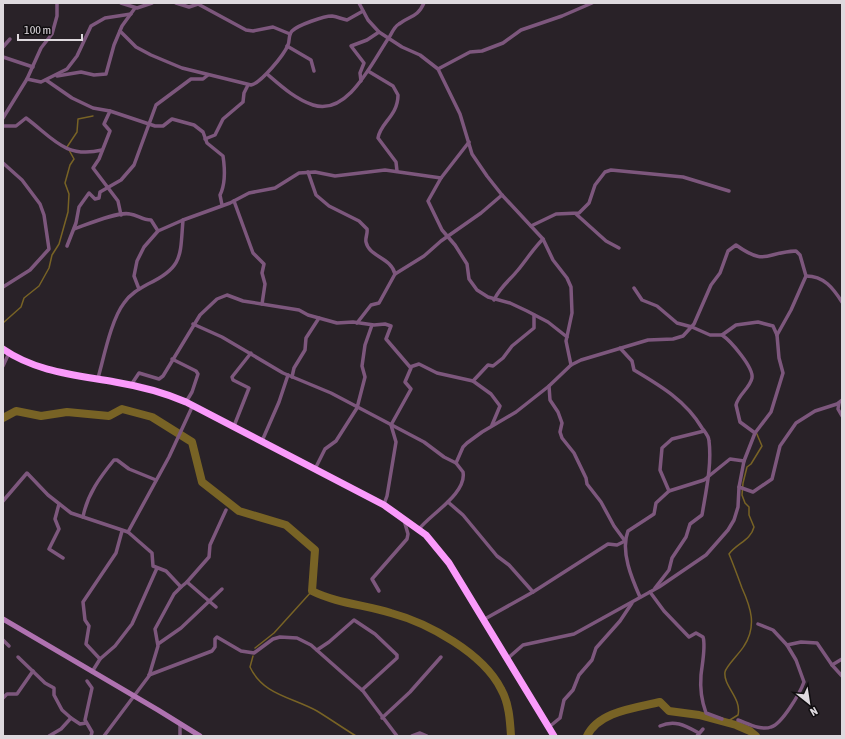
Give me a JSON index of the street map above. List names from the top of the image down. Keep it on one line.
{"scale_bar":"100 m","north":"bottom right"}
